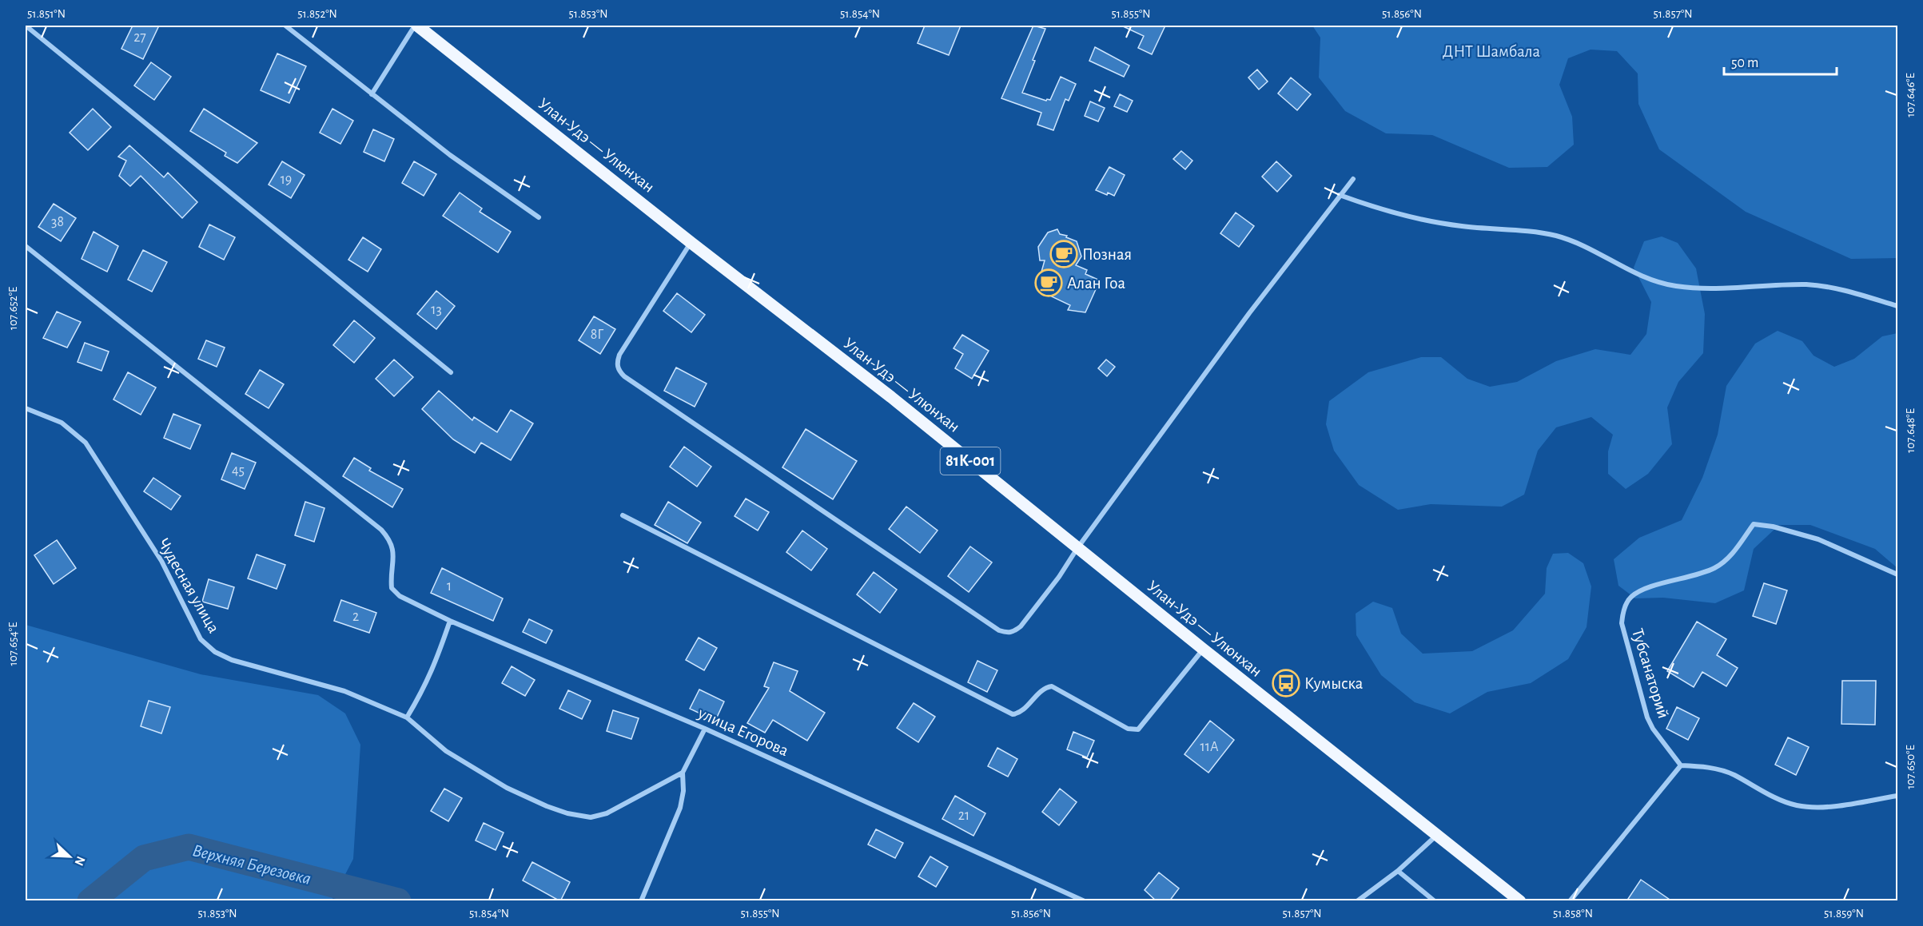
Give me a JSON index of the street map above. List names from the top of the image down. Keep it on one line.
{"streets":{"main road":["Улан-Удэ — Улюнхан","81К-001"],"street":["Чудесная улица","Тубсанаторий","улица Егорова"]},"water":["Верхняя Березовка"],"parks":["ДНТ Шамбала"],"places":{"cafe":["Позная","Алан Гоа"],"bus stop":["Кумыска"]},"house_numbers":["27","19","38","13","8Г","45","1","2","11А","21"],"scale_bar":"50 m","north":"bottom right","coordinates":["51.851°N","51.852°N","51.853°N","51.854°N","51.855°N","51.856°N","51.857°N","107.646°E","107.652°E","107.648°E","107.654°E","107.650°E","51.858°N","51.859°N"]}
